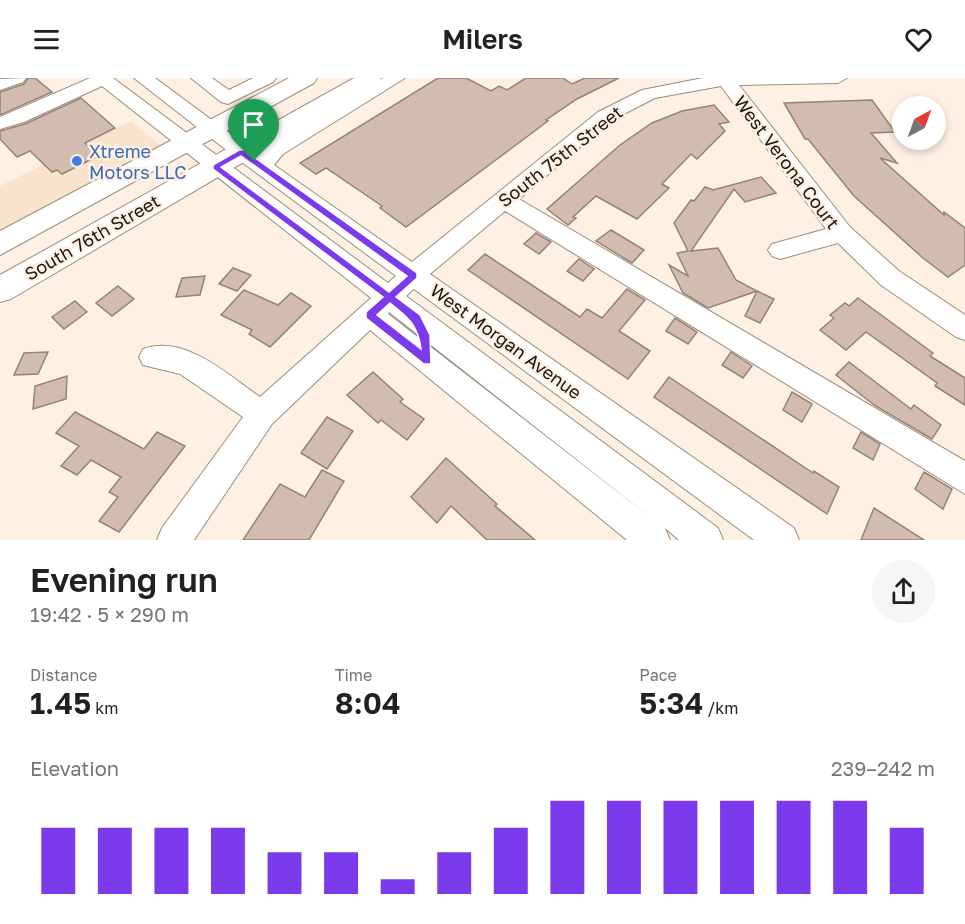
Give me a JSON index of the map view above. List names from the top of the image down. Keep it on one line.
{"streets":{"main road":["South 76th Street"],"street":["South 75th Street","West Verona Court","West Morgan Avenue"]},"crossings":[["South 75th Street","West Verona Court"],["South 75th Street","West Morgan Avenue"],["South 76th Street","West Morgan Avenue"]],"places":["Xtreme Motors LLC"],"north":"top right","page":{"header":"Milers","heading":["Evening run","19:42 · 5 × 290 m"],"stats":[["Distance","1.45 km"],["Time","8:04"],["Pace","5:34 /km"]],"chart":["Elevation","239–242 m"]}}
